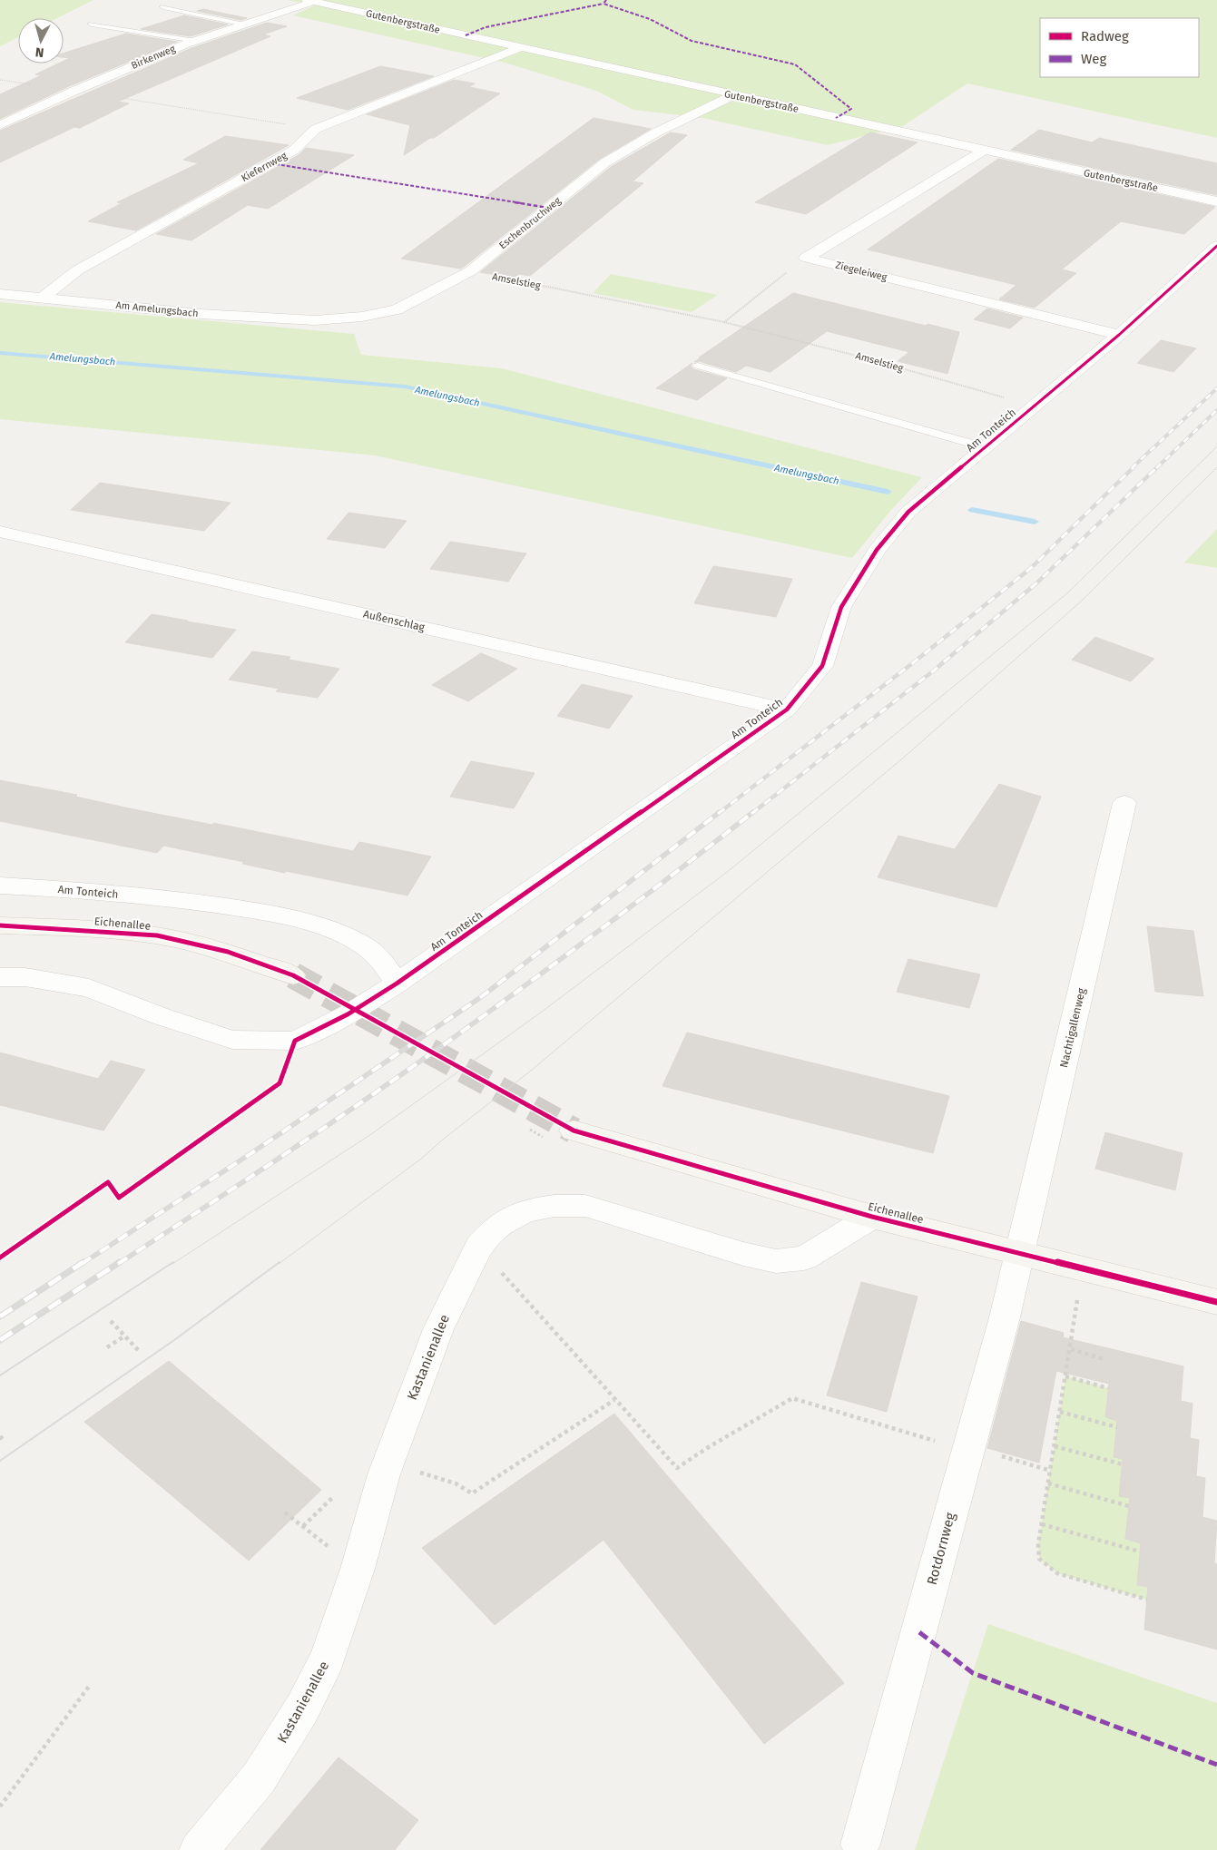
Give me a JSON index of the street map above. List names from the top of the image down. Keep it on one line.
{"streets":{"street":["Gutenbergstraße","Birkenweg","Kiefernweg","Eschenbruchweg","Ziegeleiweg","Am Amelungsbach","Am Tonteich","Außenschlag","Eichenallee","Nachtigallenweg","Kastanienallee","Rotdornweg"],"path":["Amselstieg"]},"crossings":[["Gutenbergstraße","Birkenweg"],["Gutenbergstraße","Kiefernweg"],["Gutenbergstraße","Eschenbruchweg"],["Kiefernweg","Am Amelungsbach"],["Eschenbruchweg","Amselstieg"],["Eschenbruchweg","Am Amelungsbach"],["Ziegeleiweg","Am Tonteich"],["Amselstieg","Am Tonteich"],["Am Tonteich","Außenschlag"],["Eichenallee","Nachtigallenweg"],["Eichenallee","Kastanienallee"],["Eichenallee","Rotdornweg"],["Nachtigallenweg","Rotdornweg"]],"water":["Amelungsbach"],"legend":["Radweg","Weg"],"north":"bottom"}
